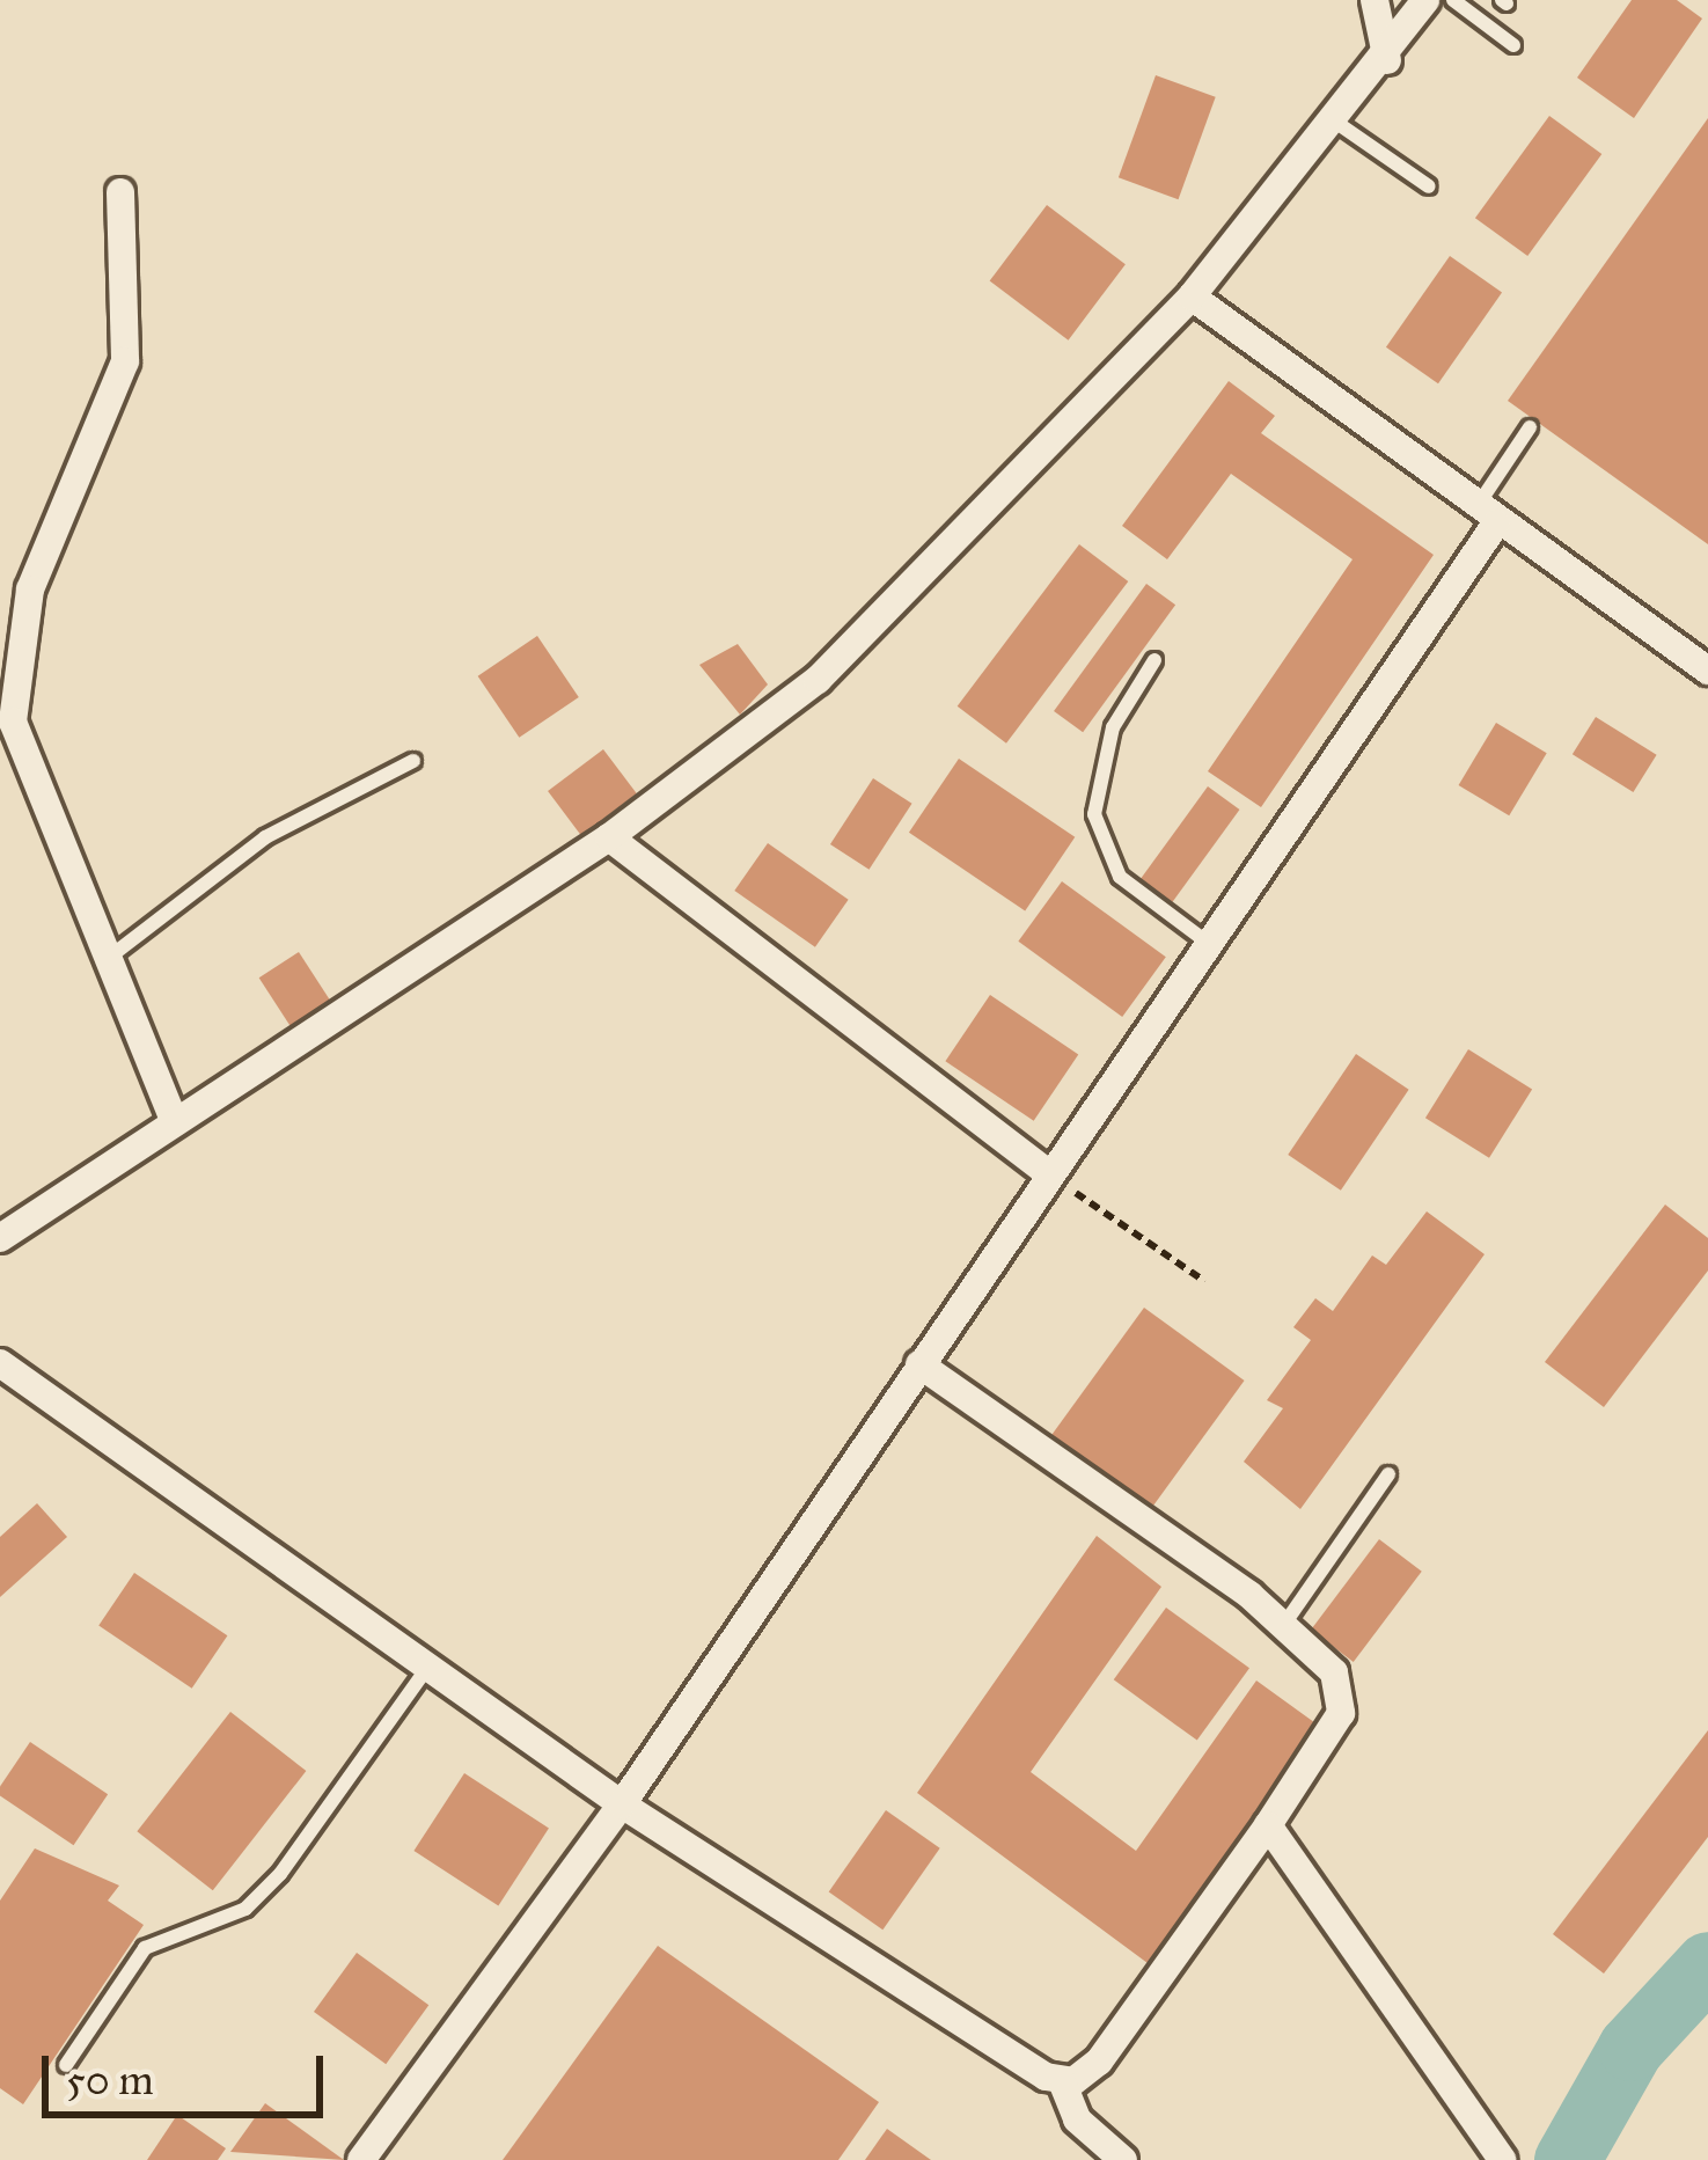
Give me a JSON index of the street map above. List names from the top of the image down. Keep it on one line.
{"scale_bar":"50 m"}
